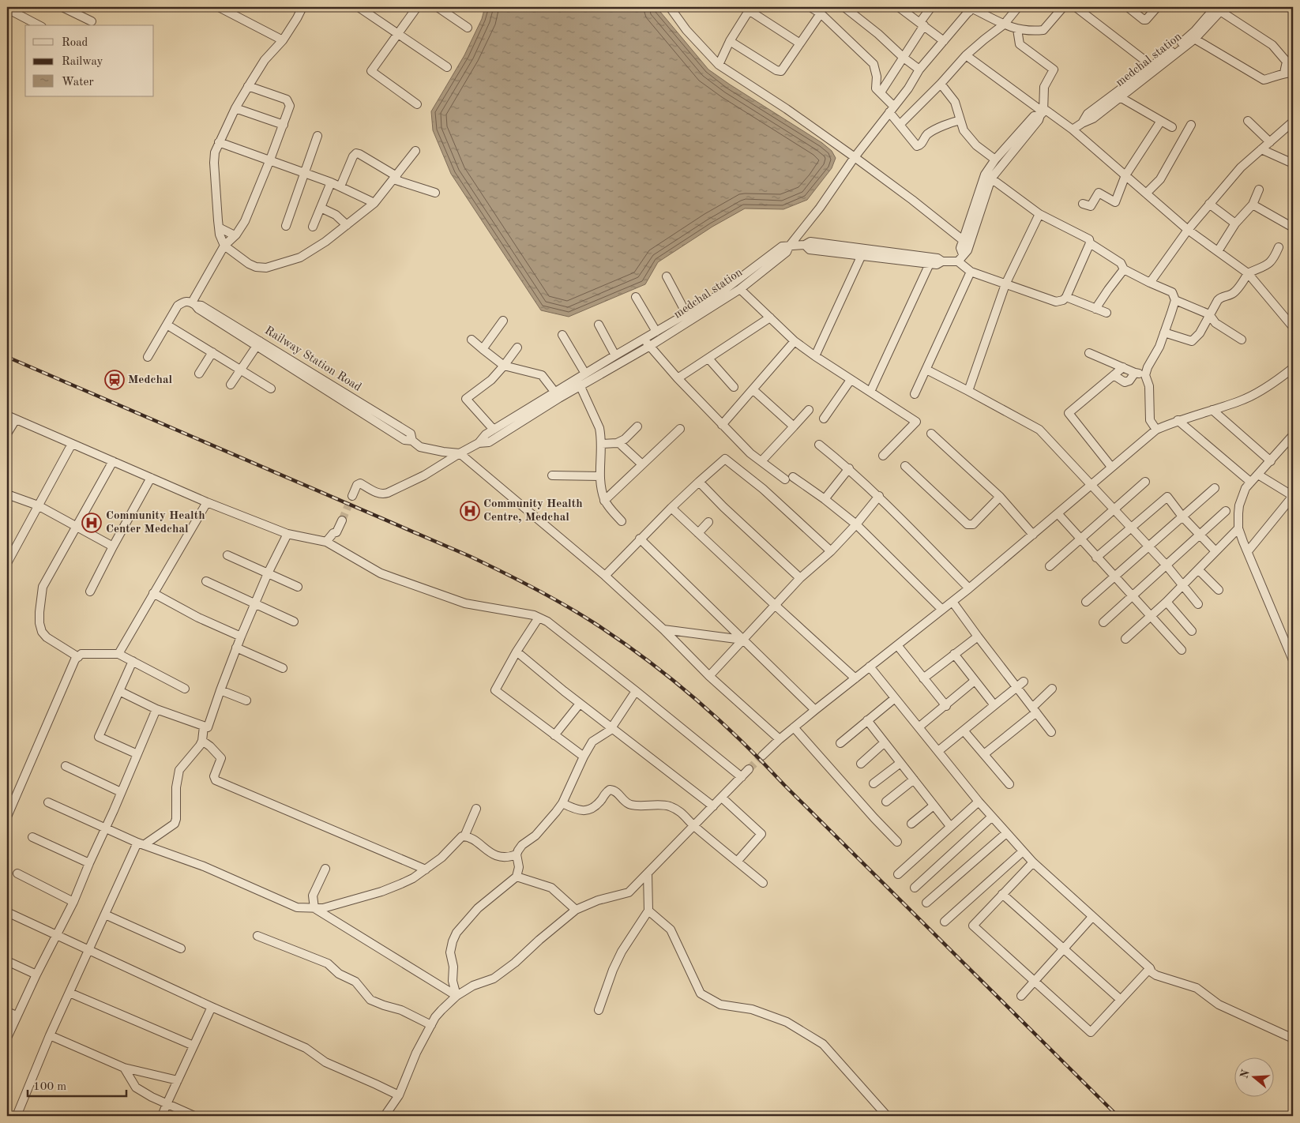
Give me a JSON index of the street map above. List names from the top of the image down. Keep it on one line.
{"streets":{"street":["medchal station","Railway Station Road"]},"places":{"station":["Medchal"],"hospital":["Community Health Centre, Medchal","Community Health Center Medchal"]},"legend":["Road","Railway","Water"],"scale_bar":"100 m","north":"left"}
